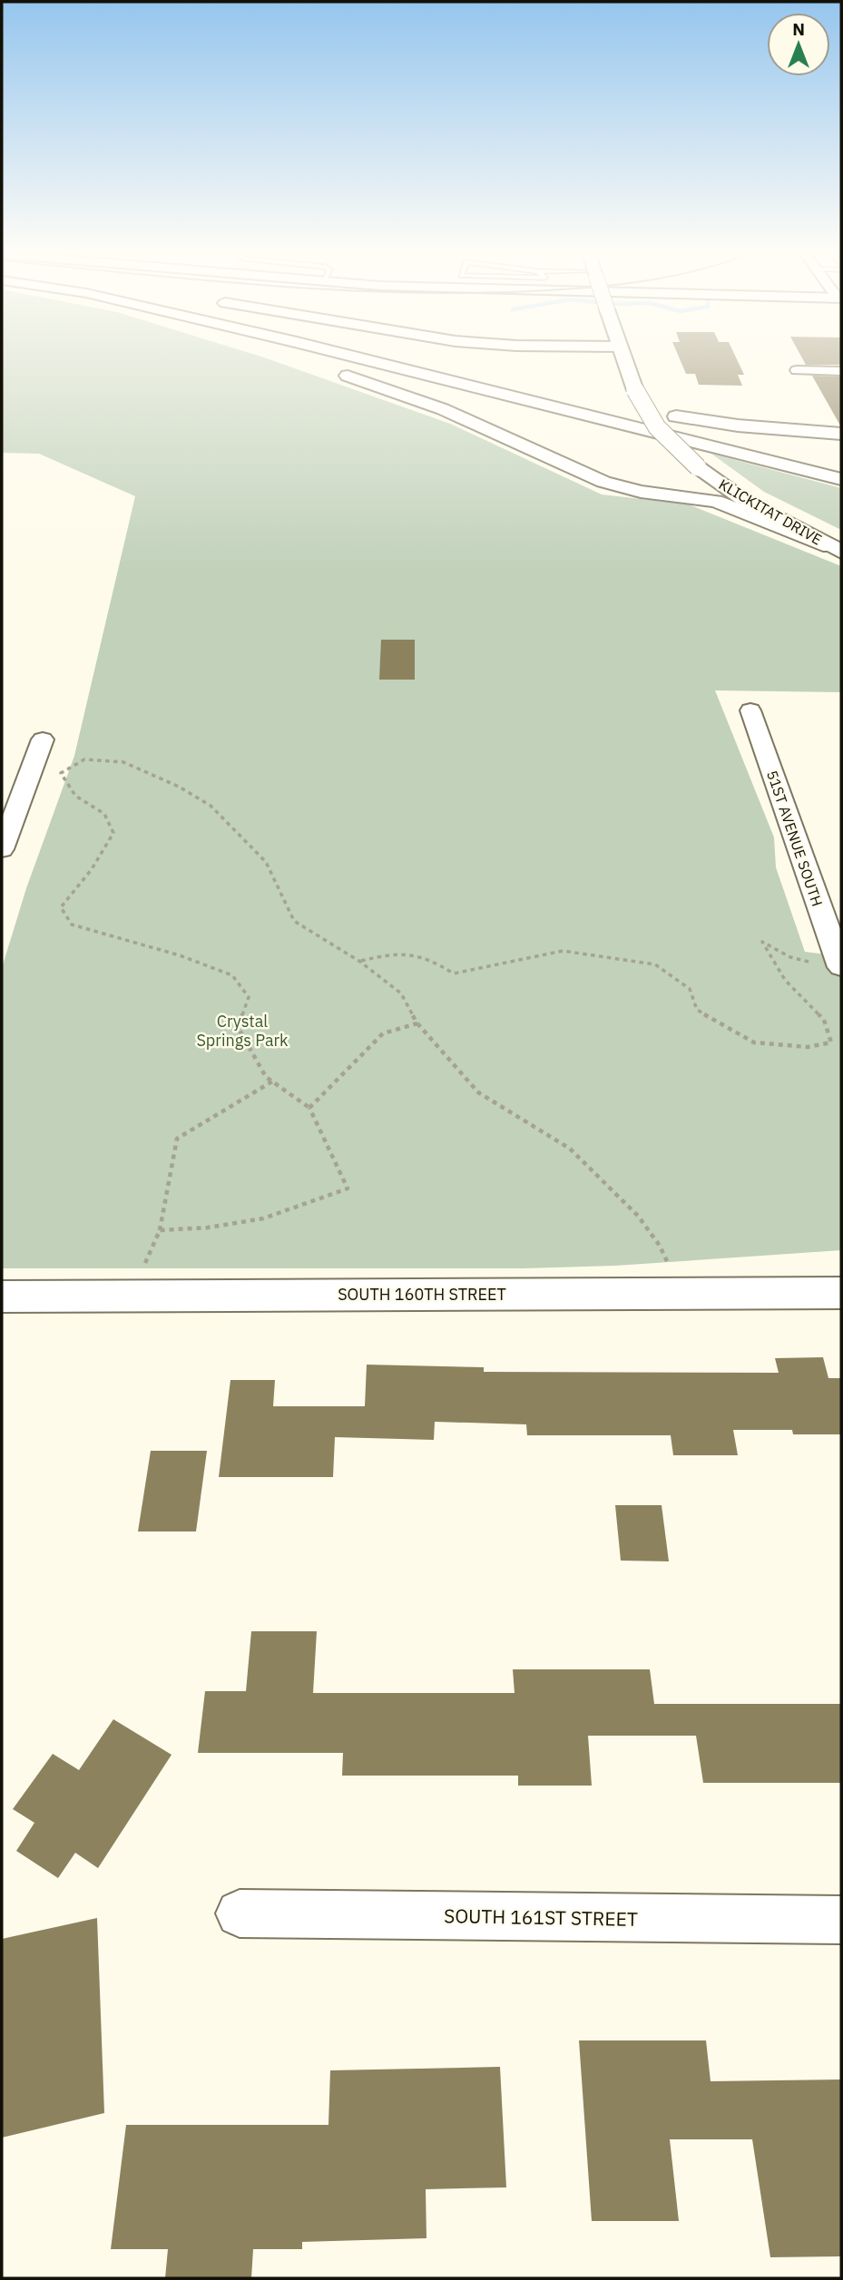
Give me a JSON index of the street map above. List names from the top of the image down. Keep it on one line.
{"streets":{"main road":["KLICKITAT DRIVE","SOUTH 160TH STREET"],"street":["51ST AVENUE SOUTH","SOUTH 161ST STREET"]},"parks":["Crystal Springs Park"],"north":"top"}
